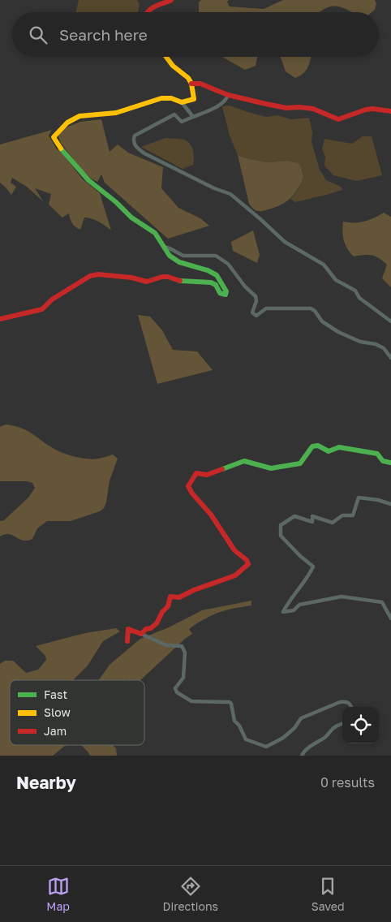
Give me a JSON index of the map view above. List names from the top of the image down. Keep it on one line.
{"legend":["Fast","Slow","Jam"],"page":{"search":"Search here","heading":["Nearby","0 results"],"nav":["Map","Directions","Saved"]}}
